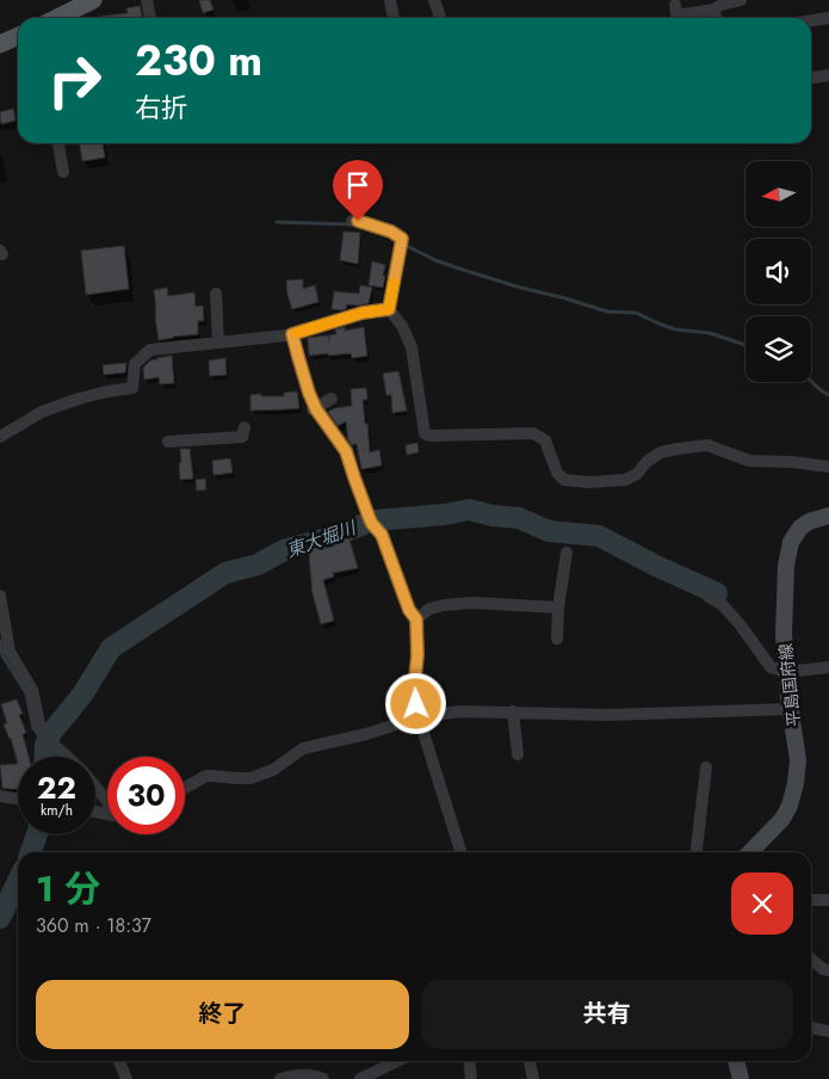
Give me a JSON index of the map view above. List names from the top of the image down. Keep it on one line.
{"streets":{"main road":["平島国府線"]},"water":["東大堀川"],"north":"left","page":{"turn":["230 m","右折"],"speed":"22 km/h","limit":"30","heading":["1 分","360 m · 18:37"],"buttons":["終了","共有"]}}
